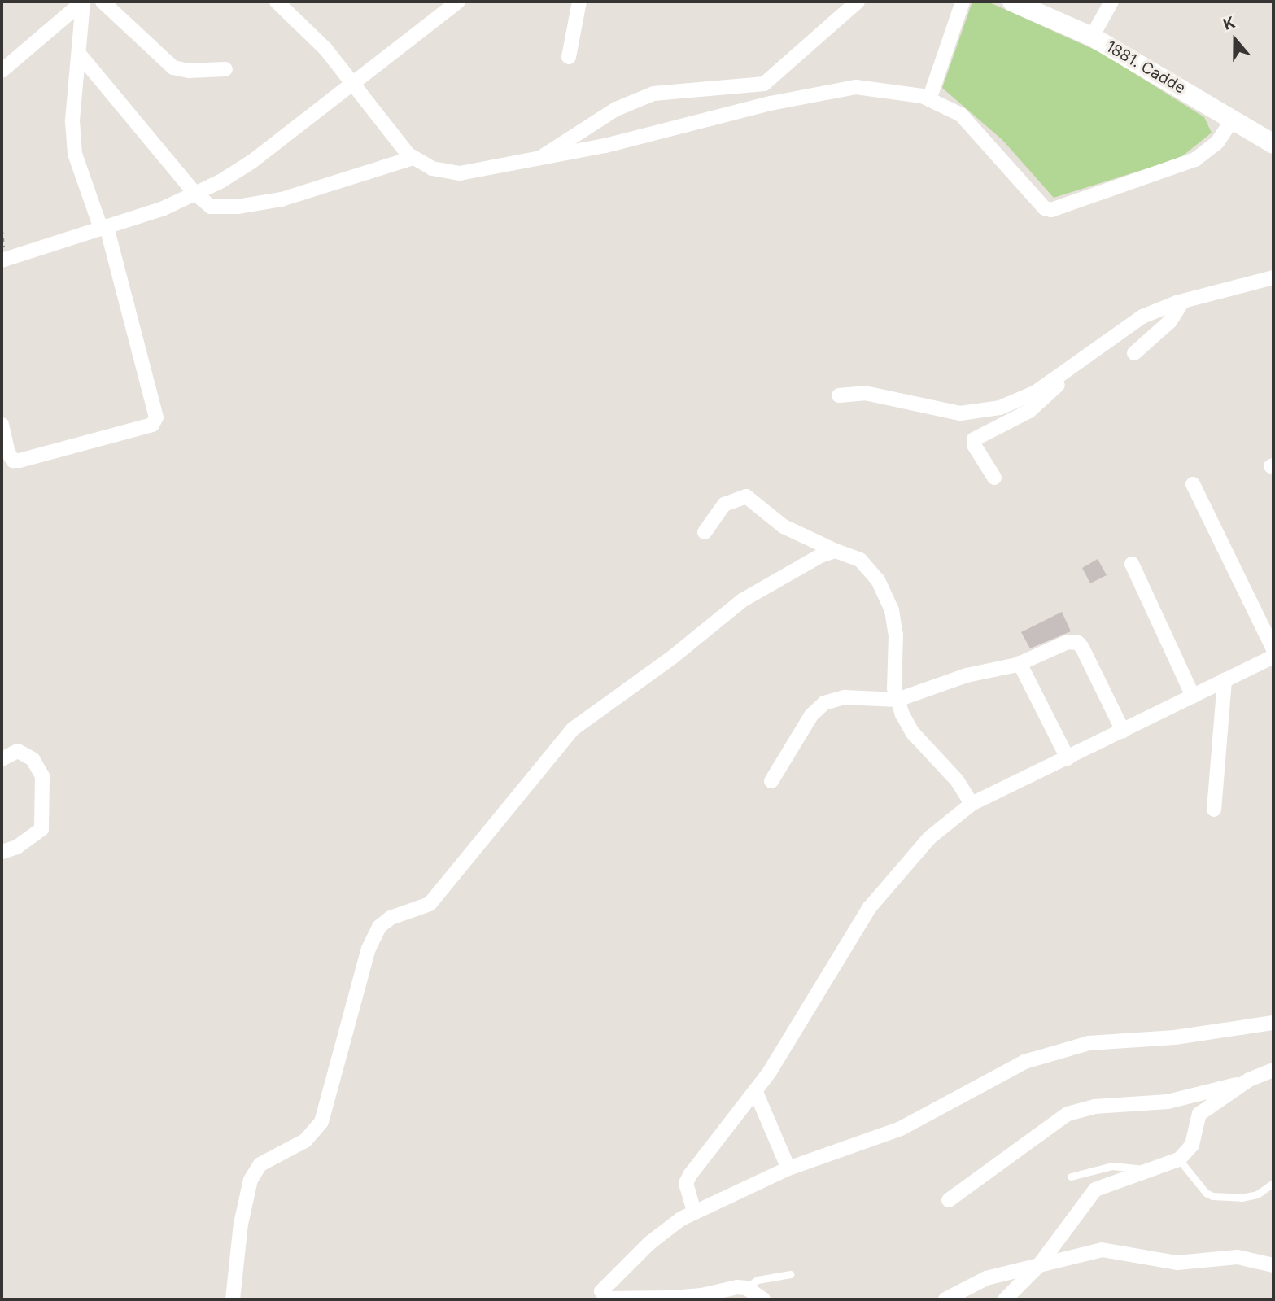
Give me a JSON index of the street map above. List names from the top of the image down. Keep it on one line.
{"streets":{"street":["1881. Cadde"]},"north":"top"}
